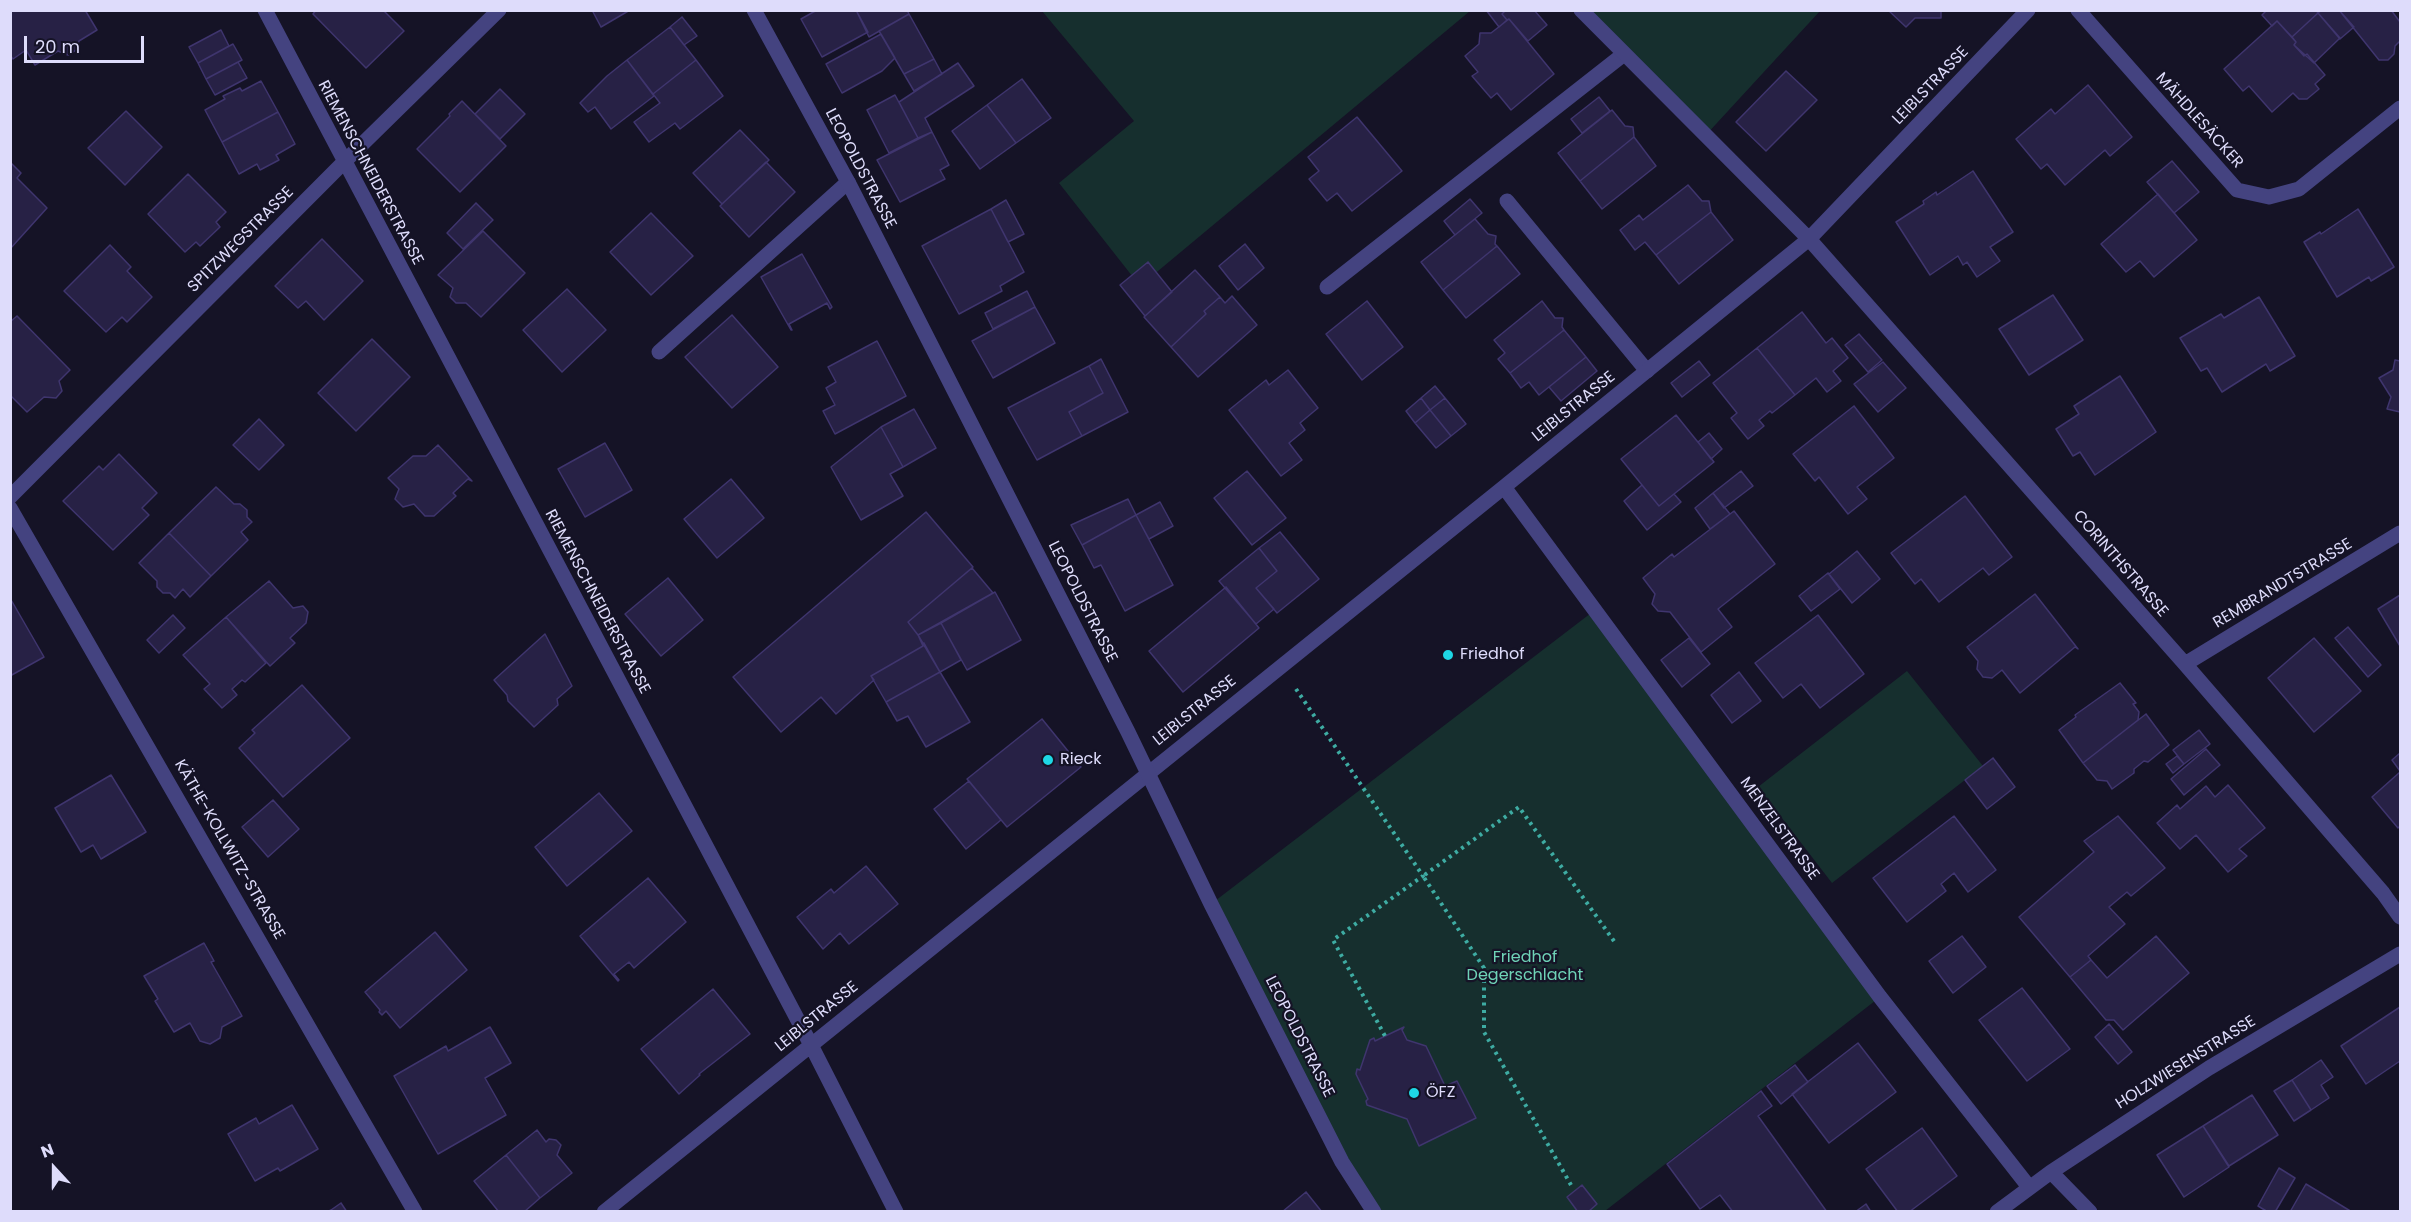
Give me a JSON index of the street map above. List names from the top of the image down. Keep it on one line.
{"streets":{"street":["LEIBLSTRASSE","MÄHDLESÄCKER","LEOPOLDSTRASSE","RIEMENSCHNEIDERSTRASSE","SPITZWEGSTRASSE","CORINTHSTRASSE","REMBRANDTSTRASSE","MENZELSTRASSE","KÄTHE-KOLLWITZ-STRASSE","HOLZWIESENSTRASSE"]},"crossings":[["LEIBLSTRASSE","LEOPOLDSTRASSE"],["LEIBLSTRASSE","RIEMENSCHNEIDERSTRASSE"],["LEIBLSTRASSE","CORINTHSTRASSE"],["LEIBLSTRASSE","MENZELSTRASSE"],["RIEMENSCHNEIDERSTRASSE","SPITZWEGSTRASSE"],["CORINTHSTRASSE","REMBRANDTSTRASSE"],["MENZELSTRASSE","HOLZWIESENSTRASSE"]],"parks":["Friedhof Degerschlacht"],"places":["Friedhof","Rieck","ÖFZ"],"scale_bar":"20 m","north":"top"}
